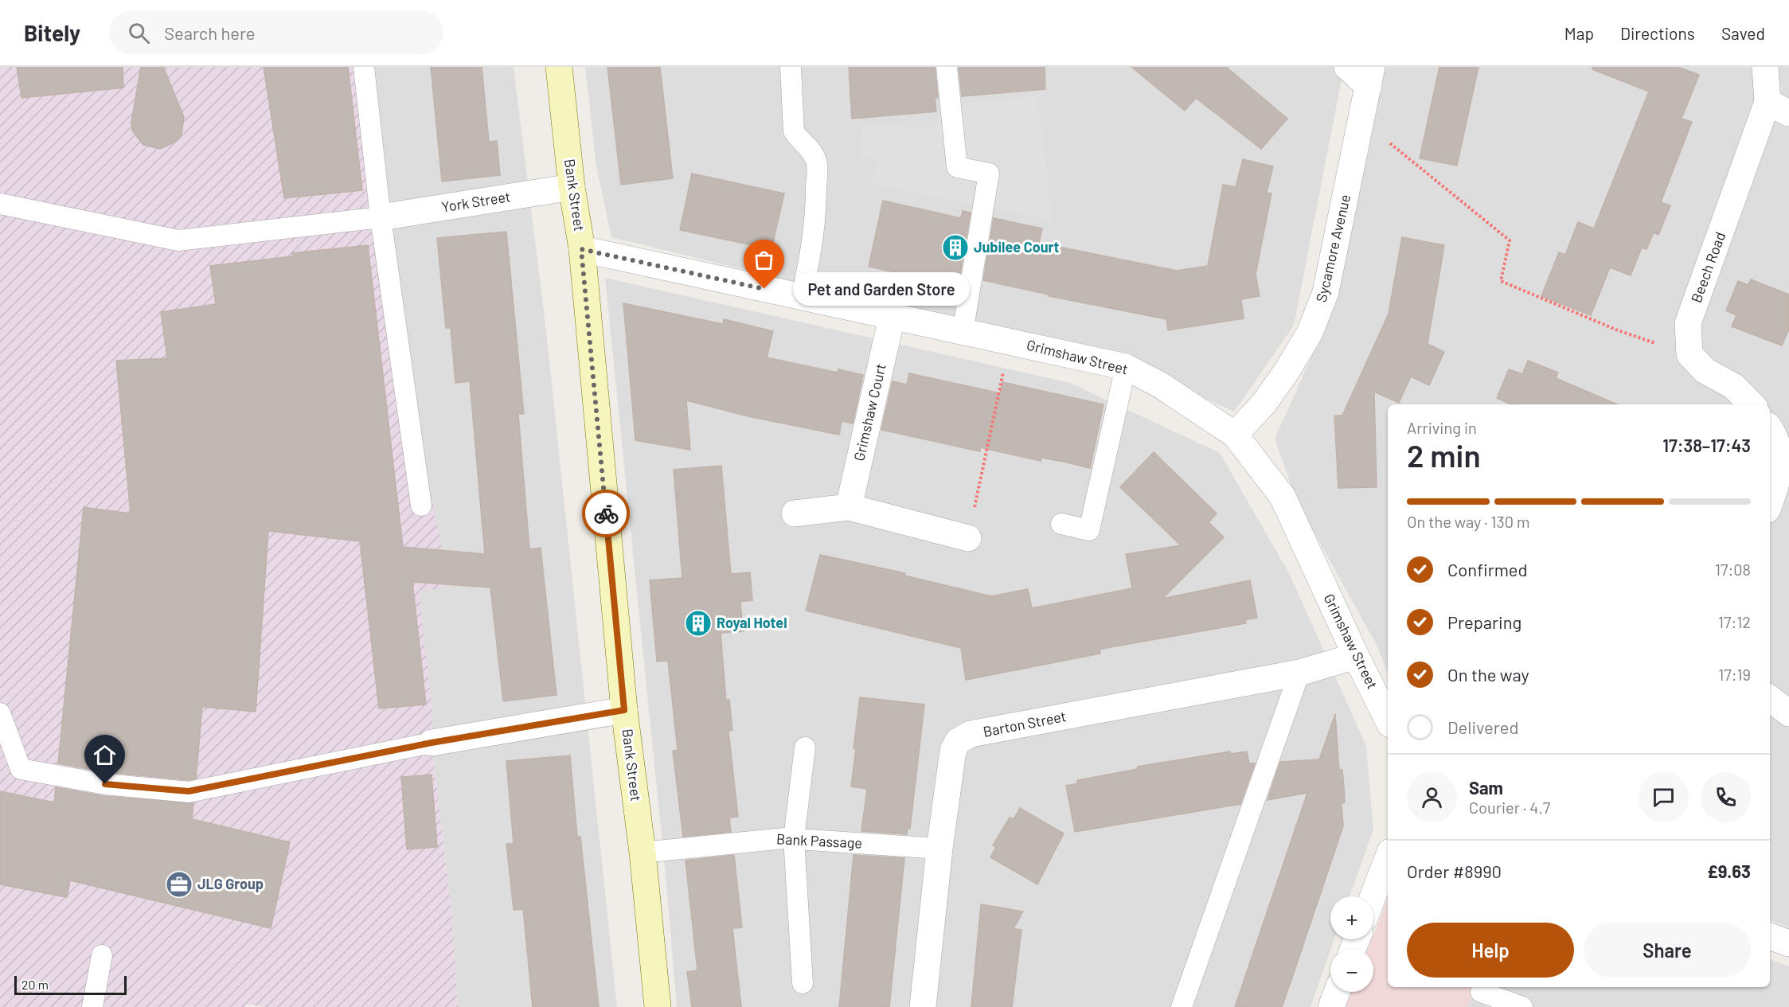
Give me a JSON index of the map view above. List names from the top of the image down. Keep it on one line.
{"streets":{"street":["Bank Street","York Street","Sycamore Avenue","Beech Road","Grimshaw Street","Grimshaw Court","Barton Street"],"lane":["Bank Passage"]},"crossings":[["Bank Street","York Street"],["Bank Street","Grimshaw Street"],["Bank Street","Bank Passage"],["Sycamore Avenue","Grimshaw Street"],["Grimshaw Street","Grimshaw Court"],["Grimshaw Street","Barton Street"],["Barton Street","Bank Passage"]],"places":{"building":["Jubilee Court","Royal Hotel"],"other":["Pet and Garden Store"],"office":["JLG Group"]},"scale_bar":"20 m","page":{"header":"Bitely","search":"Search here","nav":["Map","Directions","Saved"],"bubble":"Pet and Garden Store","heading":["2 min","Arriving in","17:38–17:43"],"panel":["Sam","Courier · 4.7","Order #8990","£9.63"],"bar":"On the way · 130 m","list":[["Confirmed","17:08"],["Preparing","17:12"],["On the way","17:19"],"Delivered"],"map_buttons":["+","−"],"buttons":["Help","Share"],"scale":"20 m"}}
